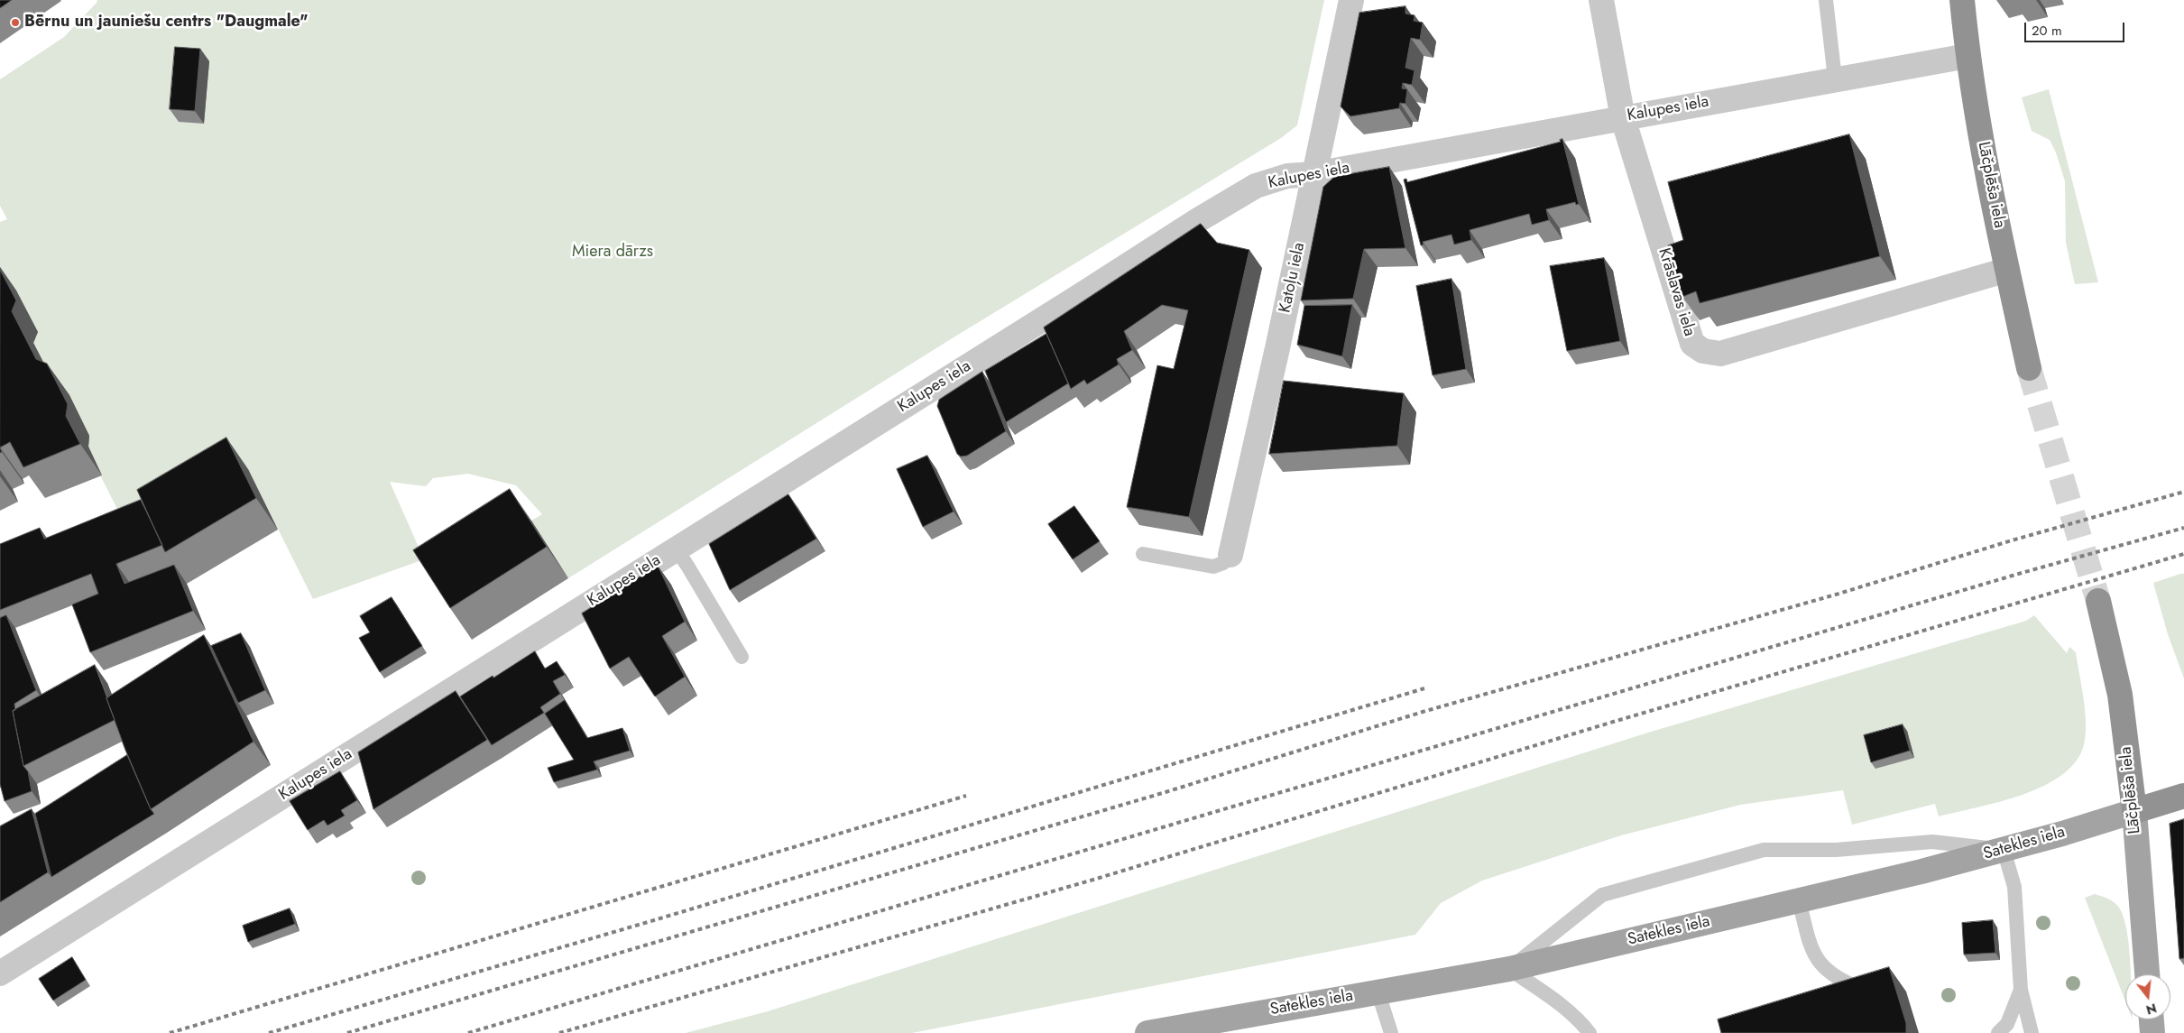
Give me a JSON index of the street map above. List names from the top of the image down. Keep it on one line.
{"streets":{"highway":["Lāčplēša iela","Satekles iela"],"street":["Kalupes iela","Katoļu iela","Krāslavas iela"]},"crossings":[["Kalupes iela","Lāčplēša iela"],["Kalupes iela","Katoļu iela"],["Kalupes iela","Krāslavas iela"],["Lāčplēša iela","Krāslavas iela"],["Lāčplēša iela","Satekles iela"]],"parks":["Miera dārzs"],"places":["Bērnu un jauniešu centrs \"Daugmale\""],"scale_bar":"20 m","north":"bottom"}
